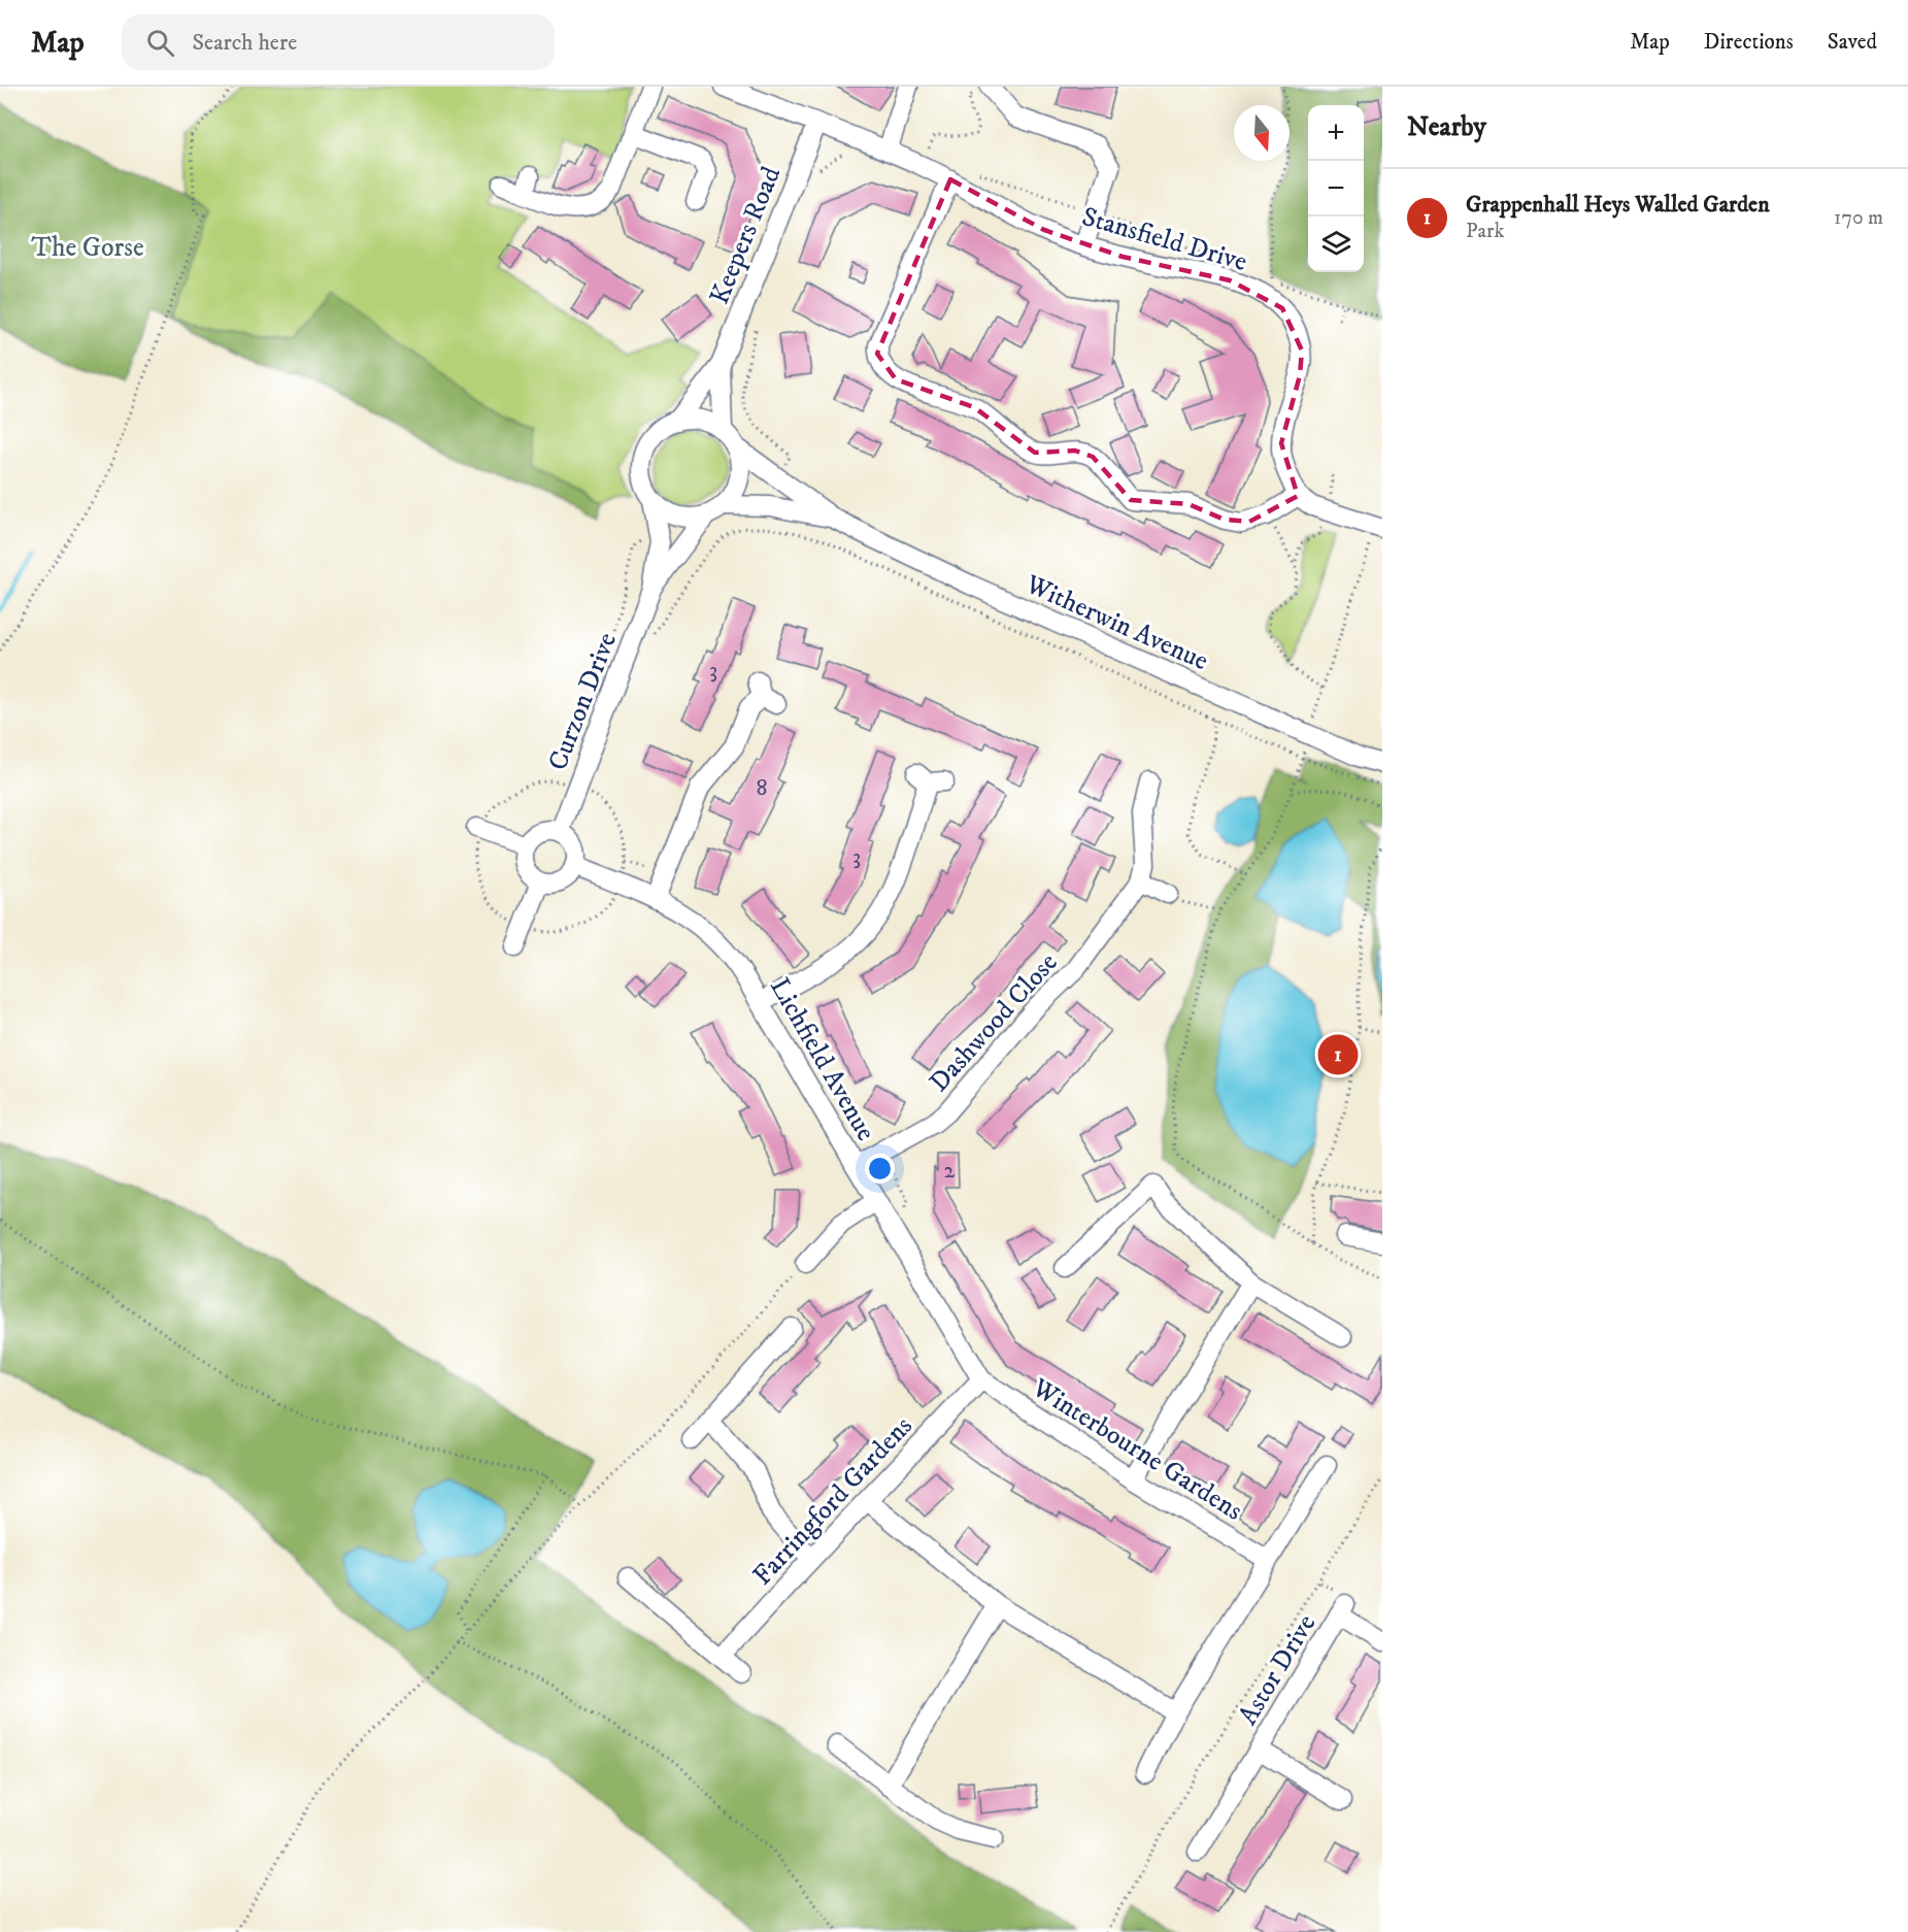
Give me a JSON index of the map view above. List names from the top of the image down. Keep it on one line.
{"streets":{"street":["Keepers Road","Stansfield Drive","Witherwin Avenue","Curzon Drive","Dashwood Close","Lichfield Avenue","Winterbourne Gardens","Farringford Gardens","Astor Drive"]},"crossings":[["Keepers Road","Stansfield Drive"],["Curzon Drive","Lichfield Avenue"],["Dashwood Close","Lichfield Avenue"],["Lichfield Avenue","Winterbourne Gardens"],["Lichfield Avenue","Farringford Gardens"],["Winterbourne Gardens","Farringford Gardens"]],"parks":["The Gorse"],"house_numbers":["3","8","3","2"],"north":"bottom","page":{"header":"Map","search":"Search here","nav":["Map","Directions","Saved"],"heading":"Nearby","map_buttons":["+","−"],"list":[{"mark":"1","name":"Grappenhall Heys Walled Garden","note":"Park","value":"170 m"}],"pins":"1"}}
